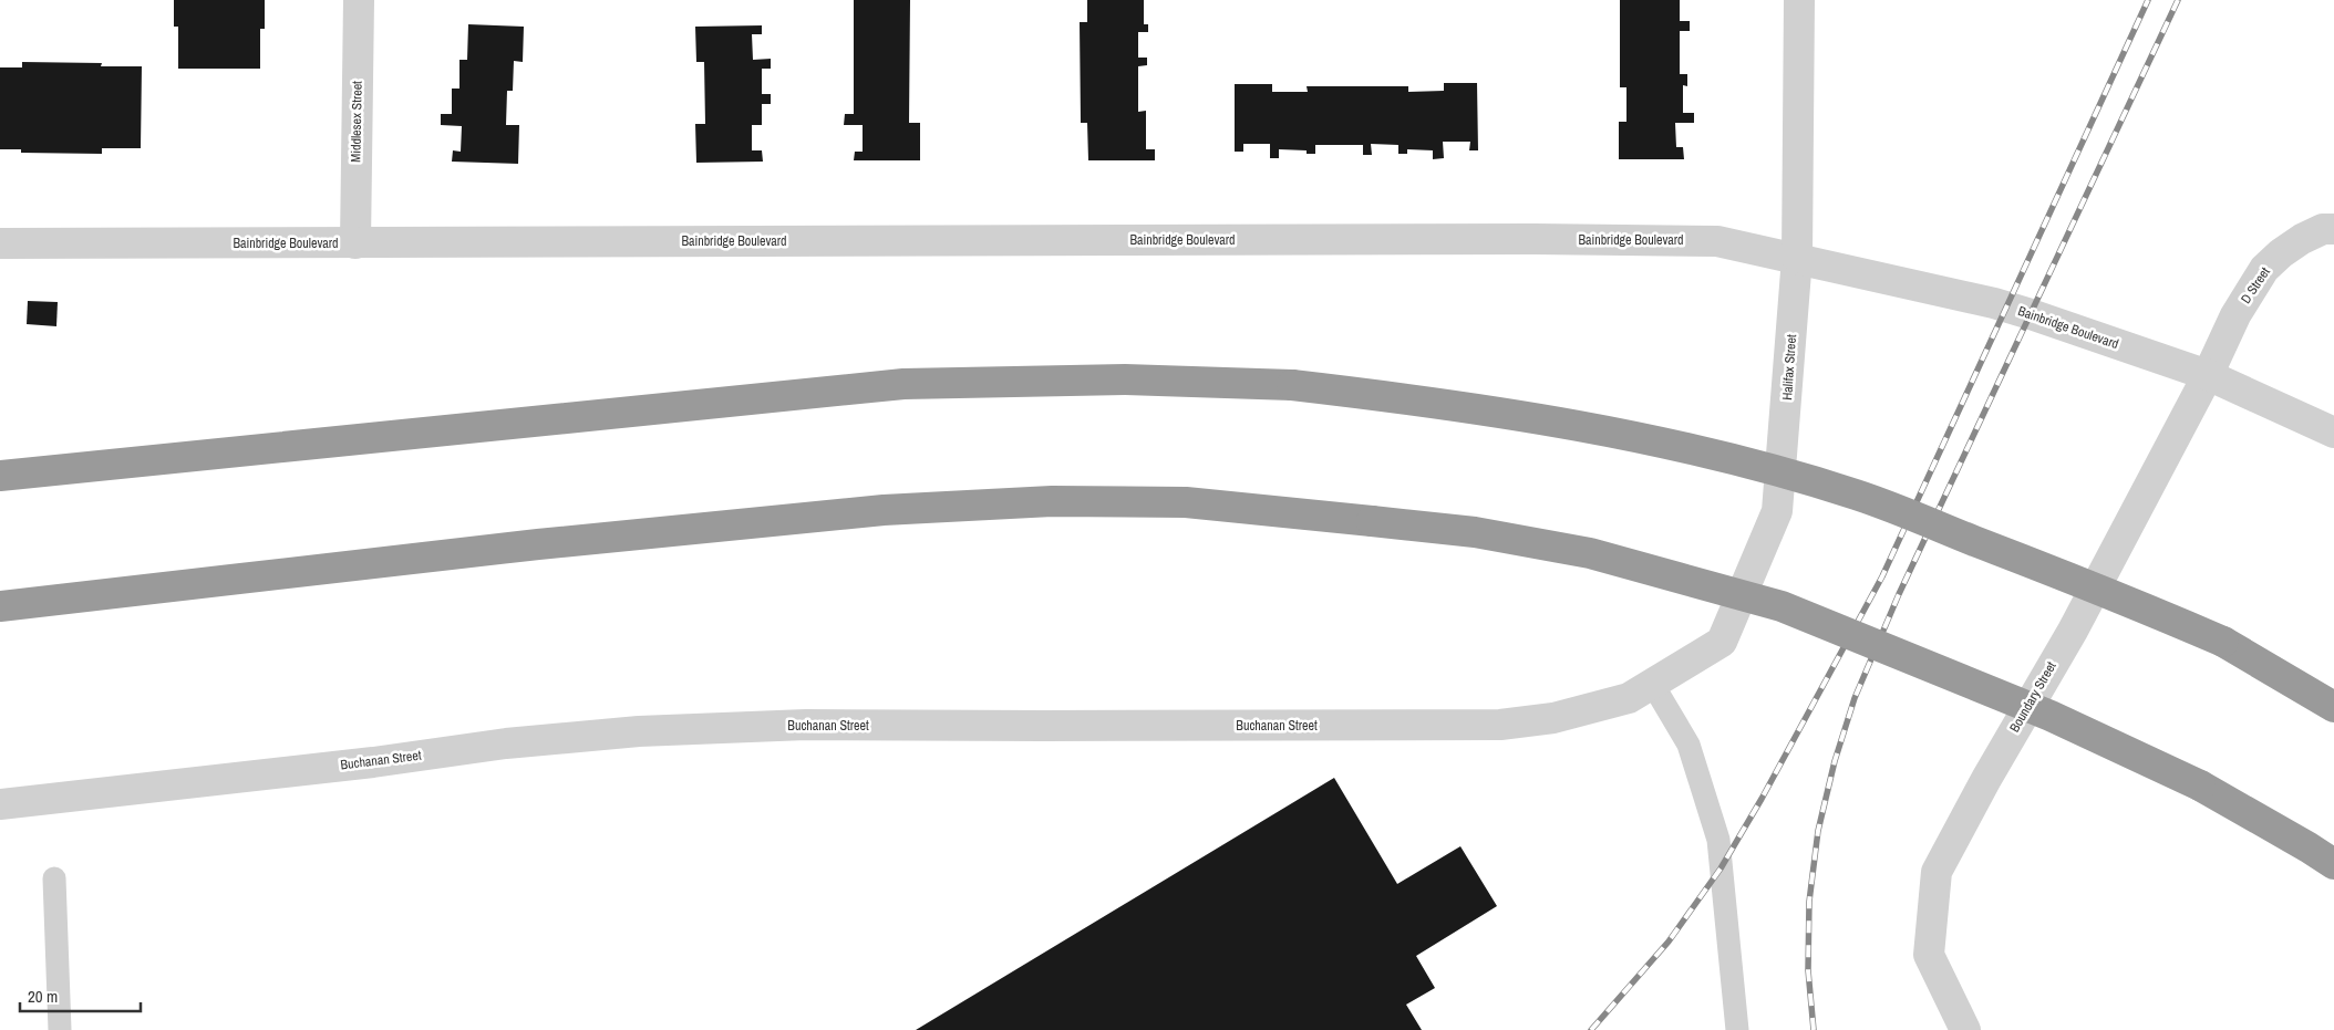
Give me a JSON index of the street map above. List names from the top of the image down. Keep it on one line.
{"streets":{"street":["Middlesex Street","Bainbridge Boulevard","D Street","Halifax Street","Boundary Street","Buchanan Street"]},"crossings":[["Middlesex Street","Bainbridge Boulevard"],["Bainbridge Boulevard","D Street"],["Bainbridge Boulevard","Halifax Street"],["Bainbridge Boulevard","Boundary Street"],["D Street","Boundary Street"],["Halifax Street","Buchanan Street"]],"scale_bar":"20 m"}
